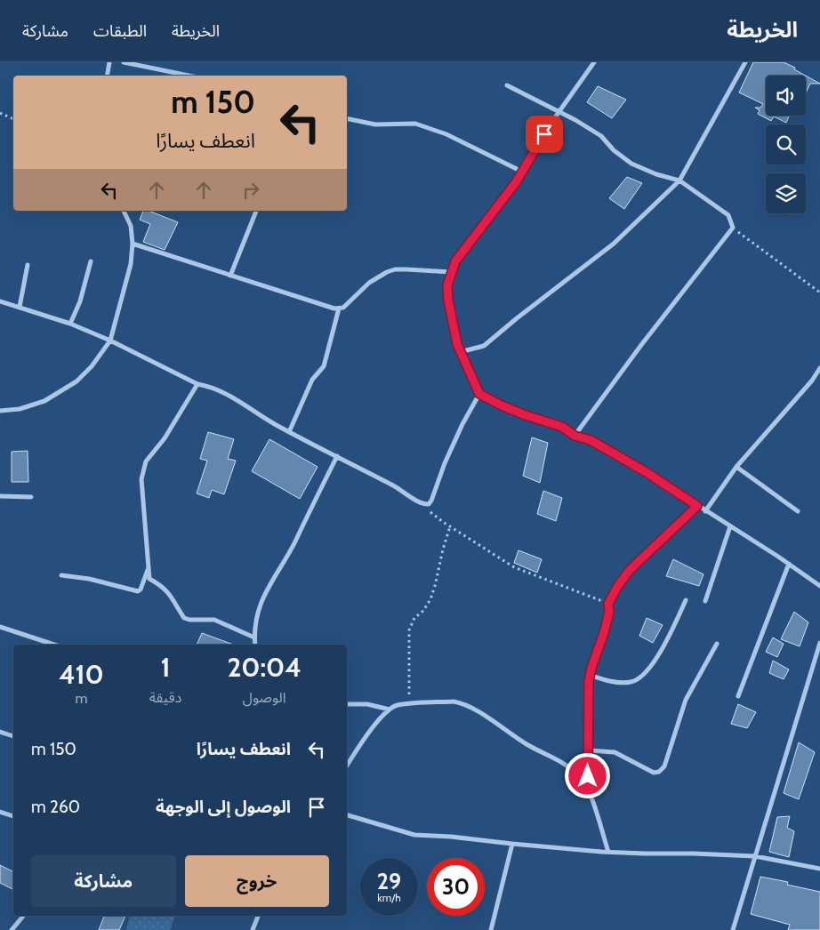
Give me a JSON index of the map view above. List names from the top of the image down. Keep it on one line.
{"page":{"header":"الخريطة","nav":["الخريطة","الطبقات","مشاركة"],"turn":["150 m","انعطف يسارًا"],"eta":["20:04","الوصول","1","دقيقة","410","m"],"list":[{"name":"انعطف يسارًا","value":"150 m"},{"name":"الوصول إلى الوجهة","value":"260 m"}],"buttons":["خروج","مشاركة"],"speed":"29 km/h","limit":"30"}}
